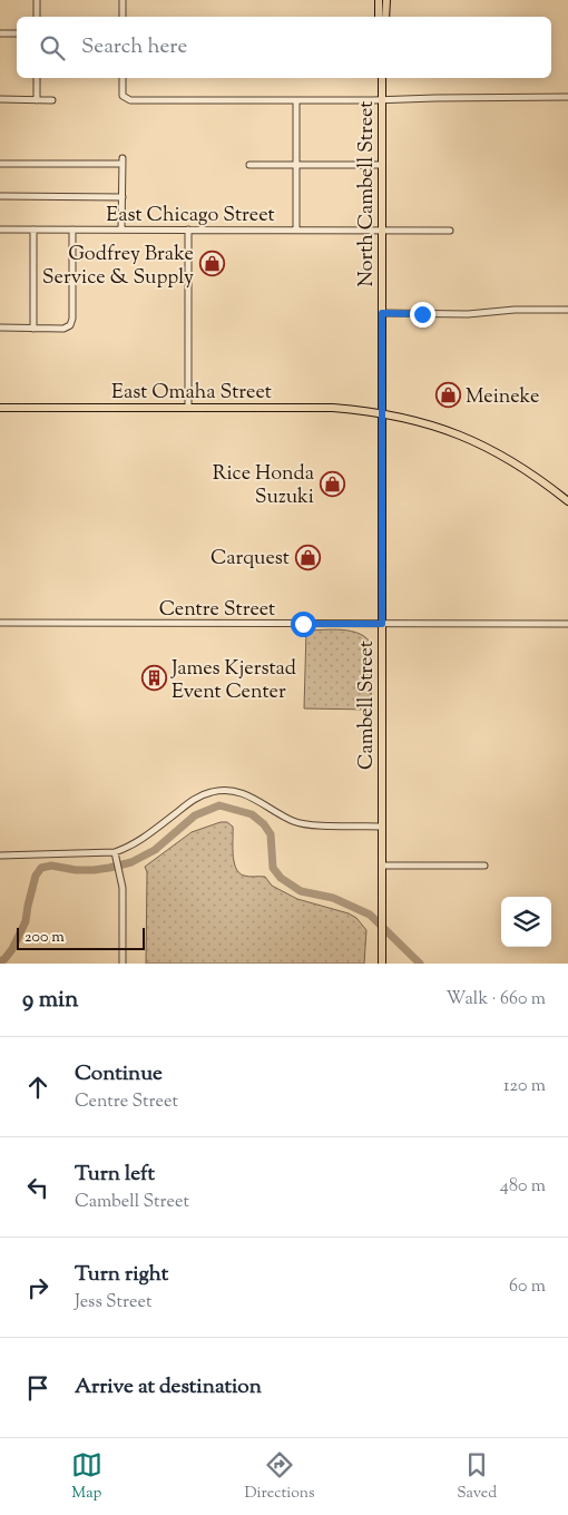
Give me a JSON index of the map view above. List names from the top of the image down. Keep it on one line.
{"streets":{"main road":["North Cambell Street","East Omaha Street","Cambell Street"],"street":["East Chicago Street","Centre Street"]},"crossings":[["North Cambell Street","East Chicago Street"],["North Cambell Street","Cambell Street"],["East Omaha Street","Cambell Street"],["Centre Street","Cambell Street"]],"places":{"shop":["Godfrey Brake Service & Supply","Meineke","Rice Honda Suzuki","Carquest"],"building":["James Kjerstad Event Center"]},"scale_bar":"200 m","page":{"search":"Search here","scale":"200 m","heading":["9 min","Walk · 660 m"],"list":[["Continue","Centre Street","120 m"],["Turn left","Cambell Street","480 m"],["Turn right","Jess Street","60 m"],"Arrive at destination"],"nav":["Map","Directions","Saved"]}}
